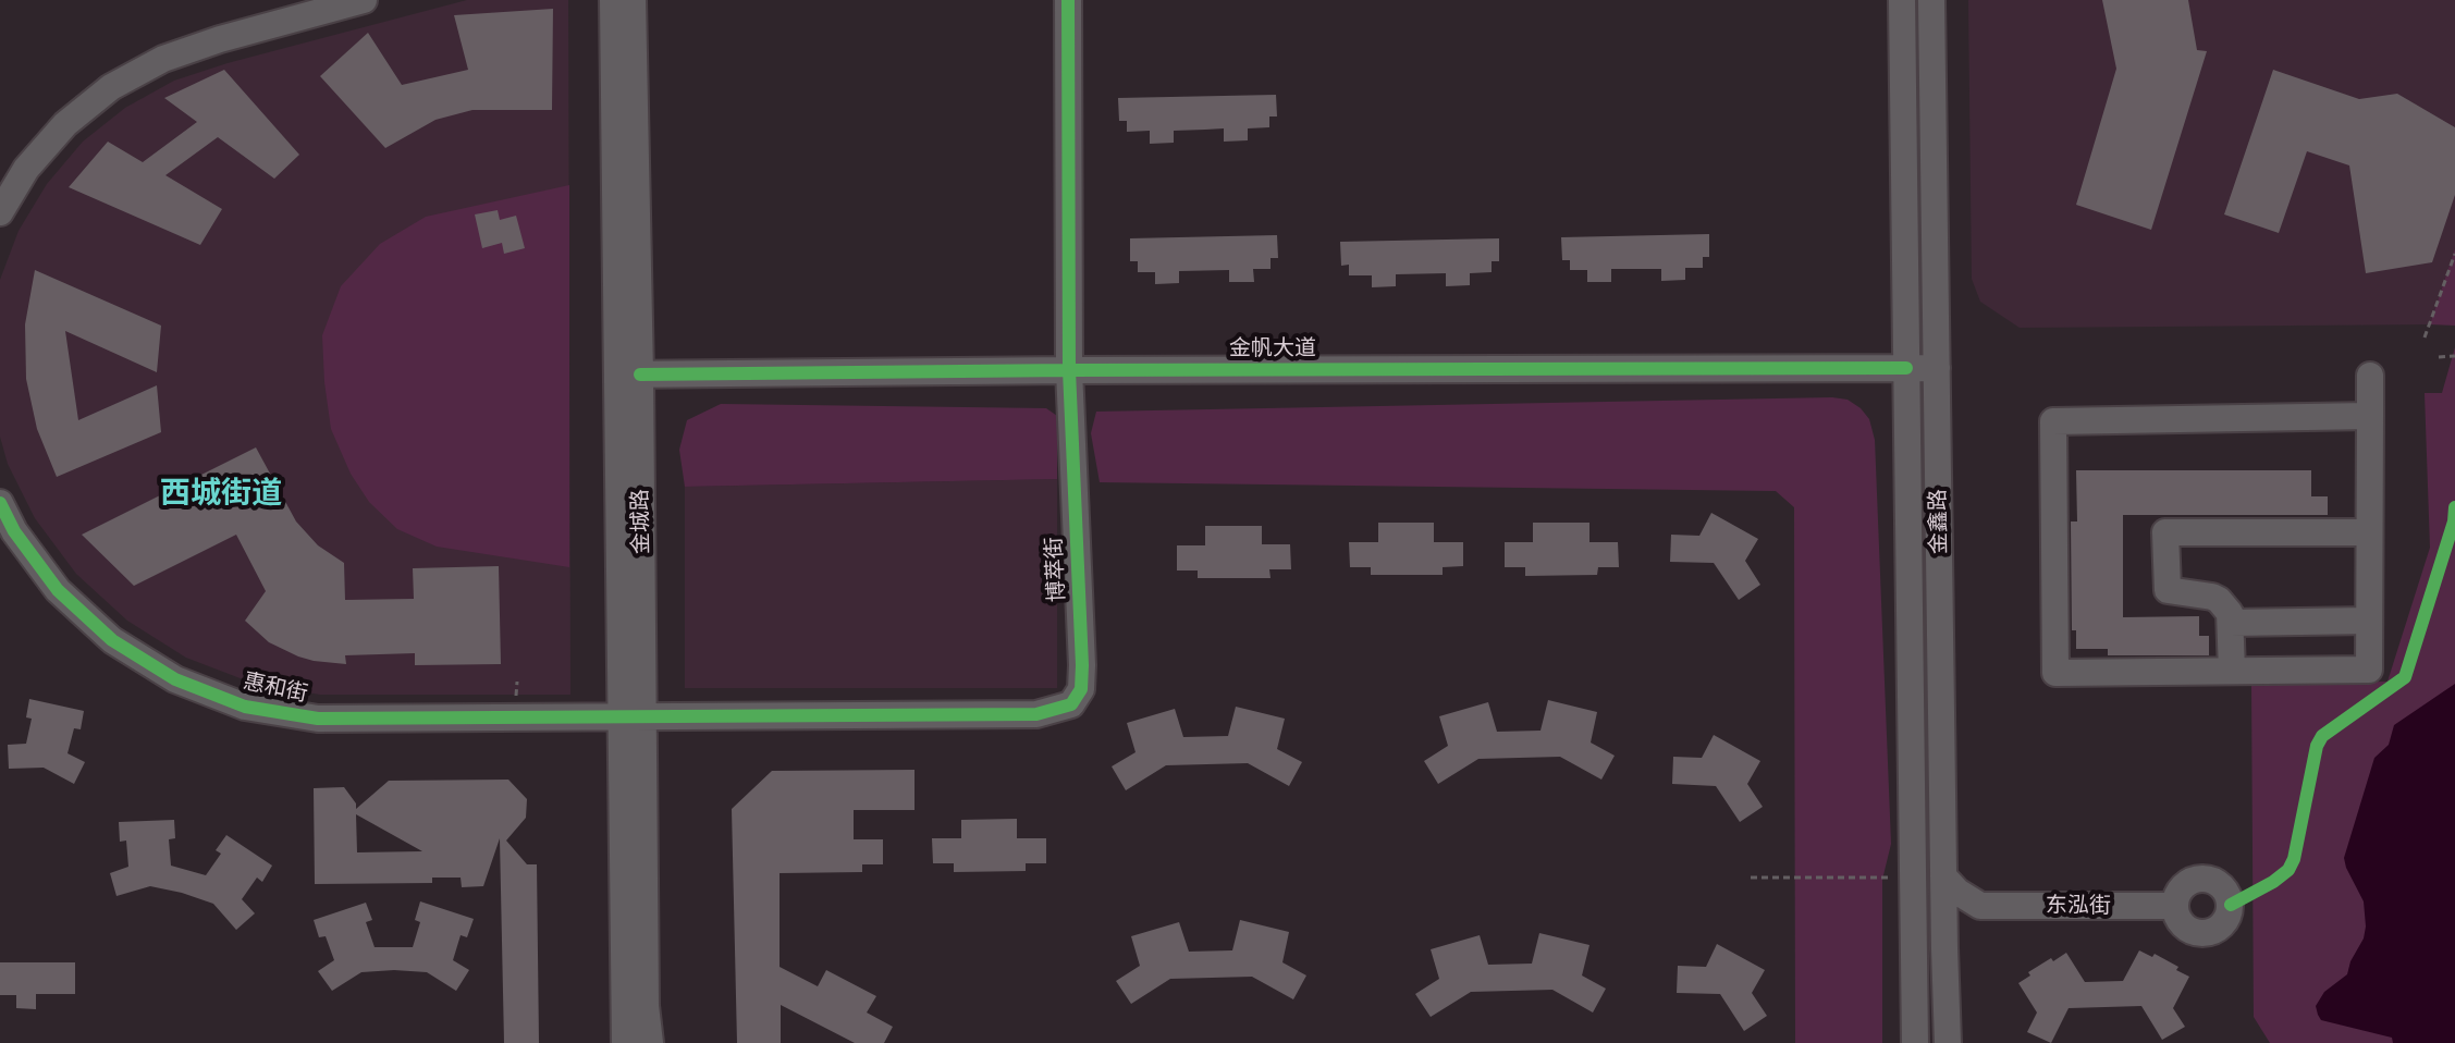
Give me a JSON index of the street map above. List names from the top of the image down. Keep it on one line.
{"streets":{"street":["金帆大道","金城路","金鑫路","博萃街","惠和街","东泓街"]},"crossings":[["金帆大道","金城路"],["金帆大道","金鑫路"],["金帆大道","博萃街"],["金城路","博萃街"],["金城路","惠和街"],["博萃街","惠和街"]],"districts":["西城街道"]}
